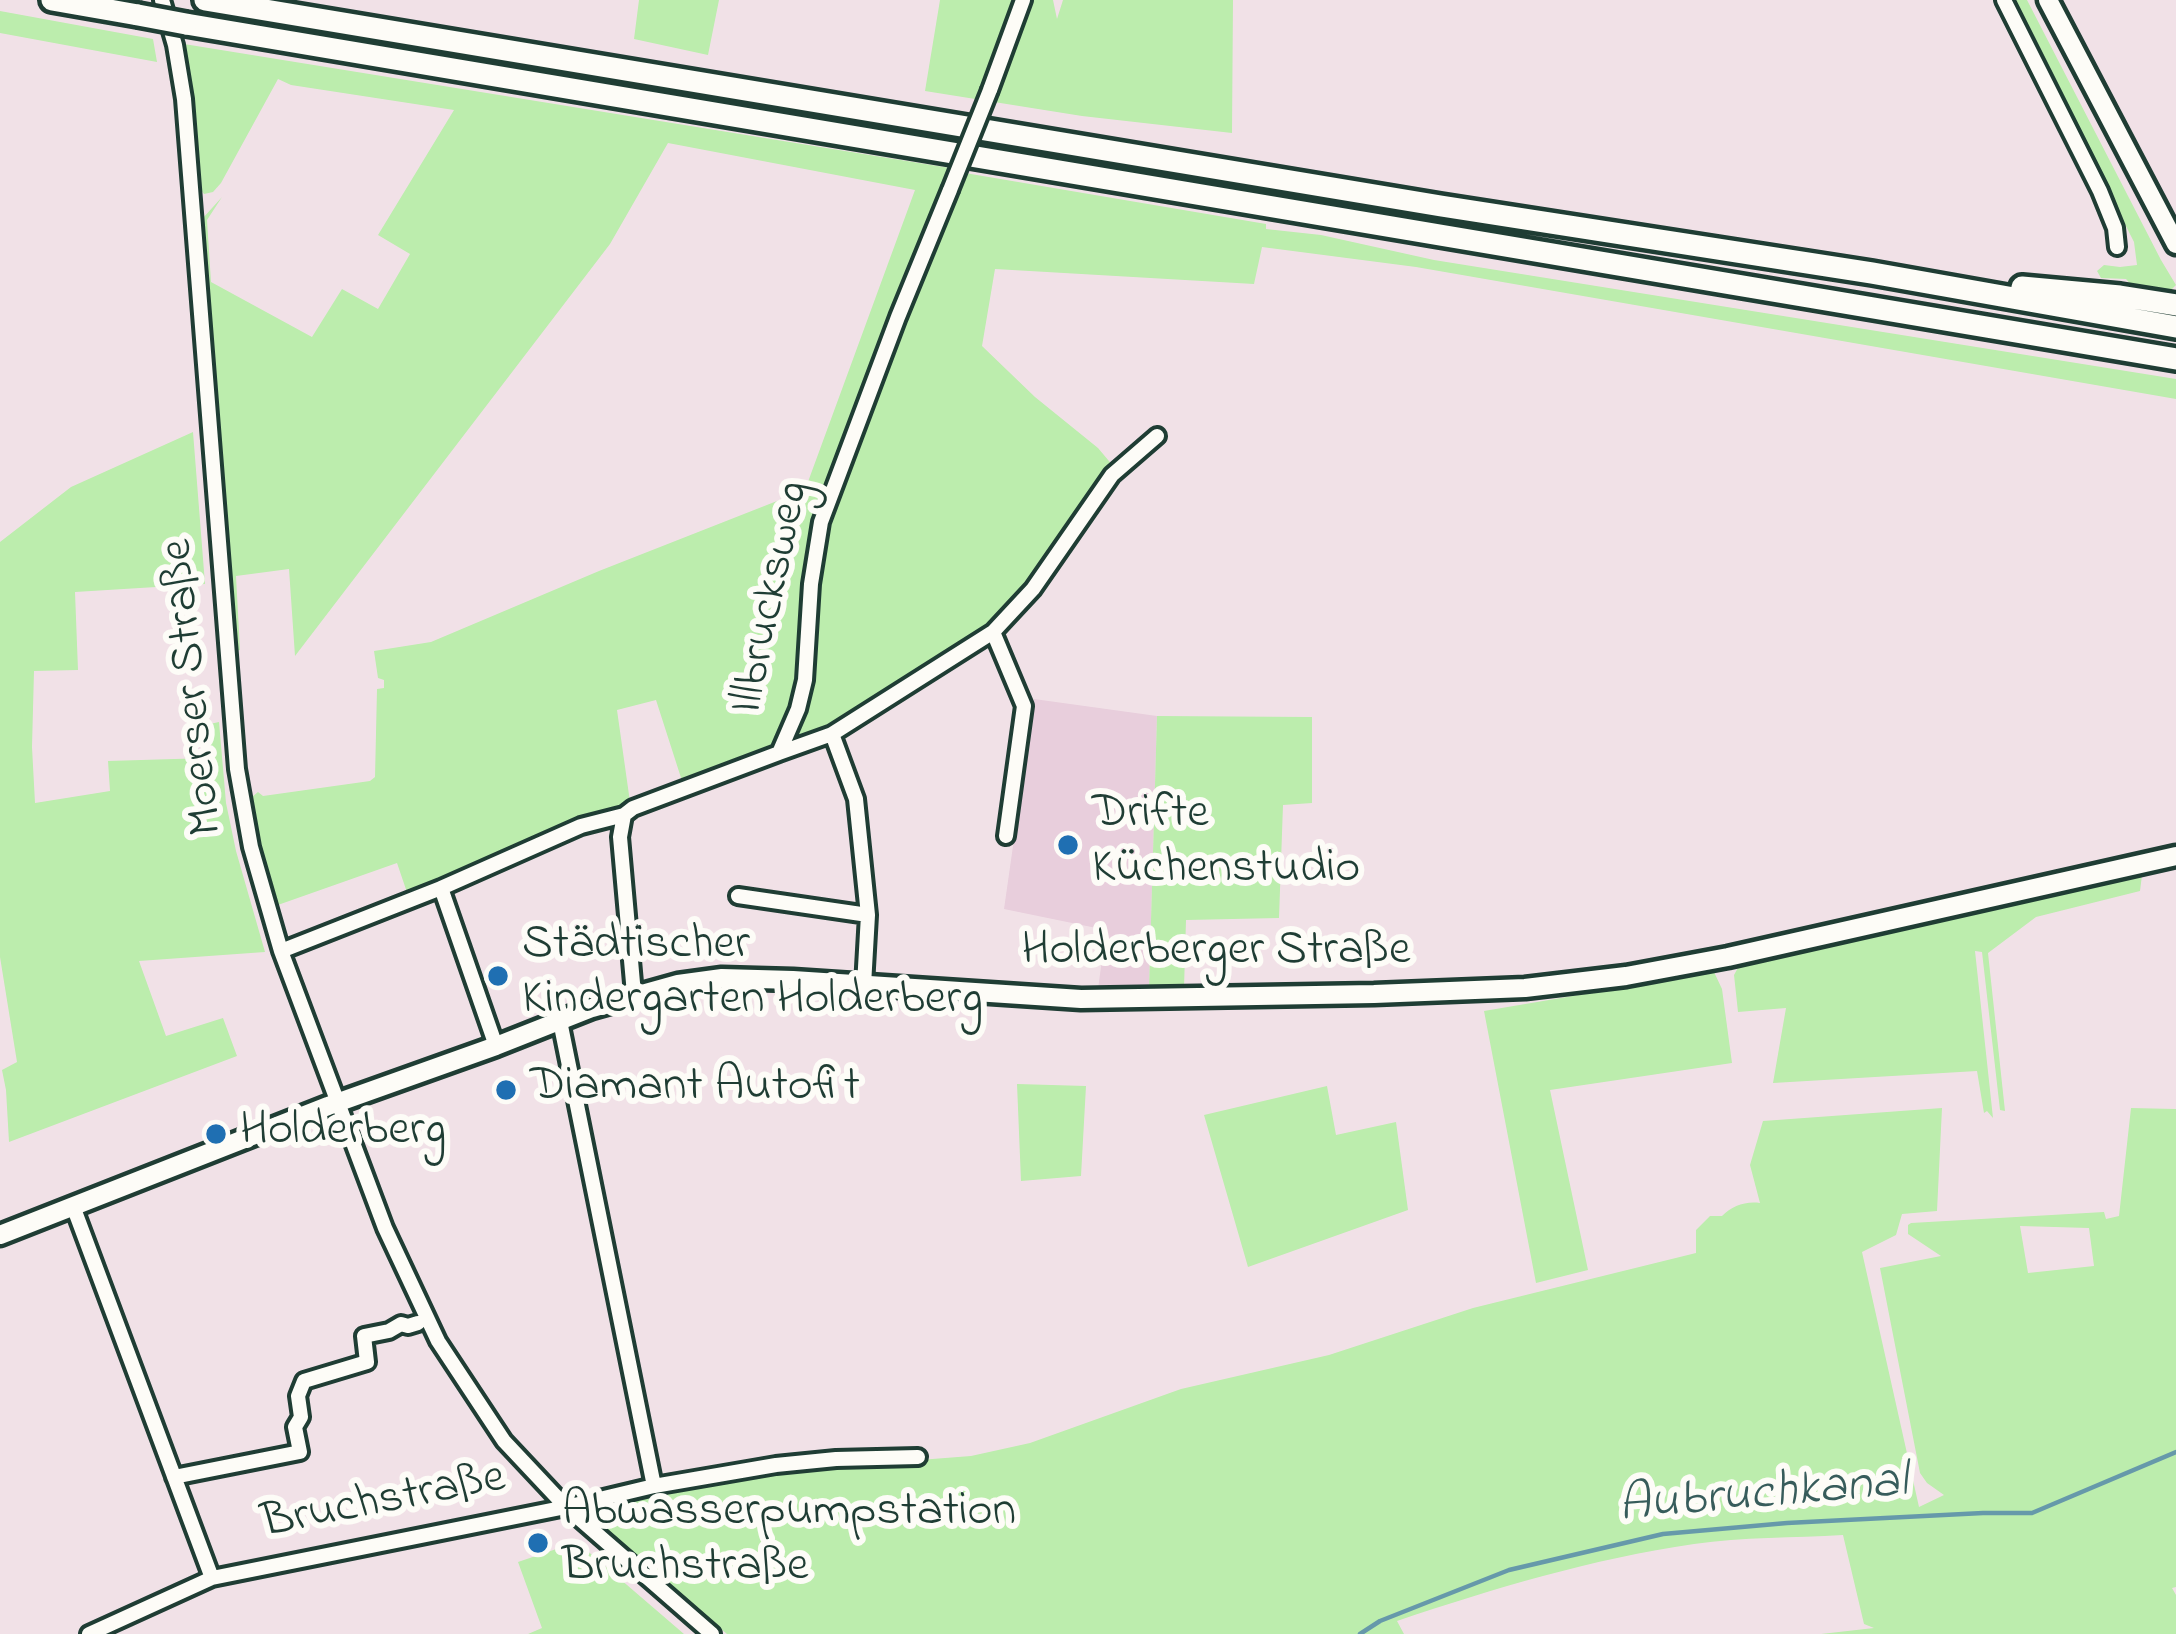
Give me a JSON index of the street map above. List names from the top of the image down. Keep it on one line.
{"streets":{"main road":["Holderberger Straße"],"street":["Illbrucksweg","Moerser Straße","Bruchstraße"]},"crossings":[["Illbrucksweg","Moerser Straße"],["Moerser Straße","Holderberger Straße"],["Moerser Straße","Bruchstraße"]],"water":["Aubruchkanal"],"places":["Drifte Küchenstudio","Städtischer Kindergarten Holderberg","Diamant Autofit","Holderberg","Abwasserpumpstation Bruchstraße"]}
